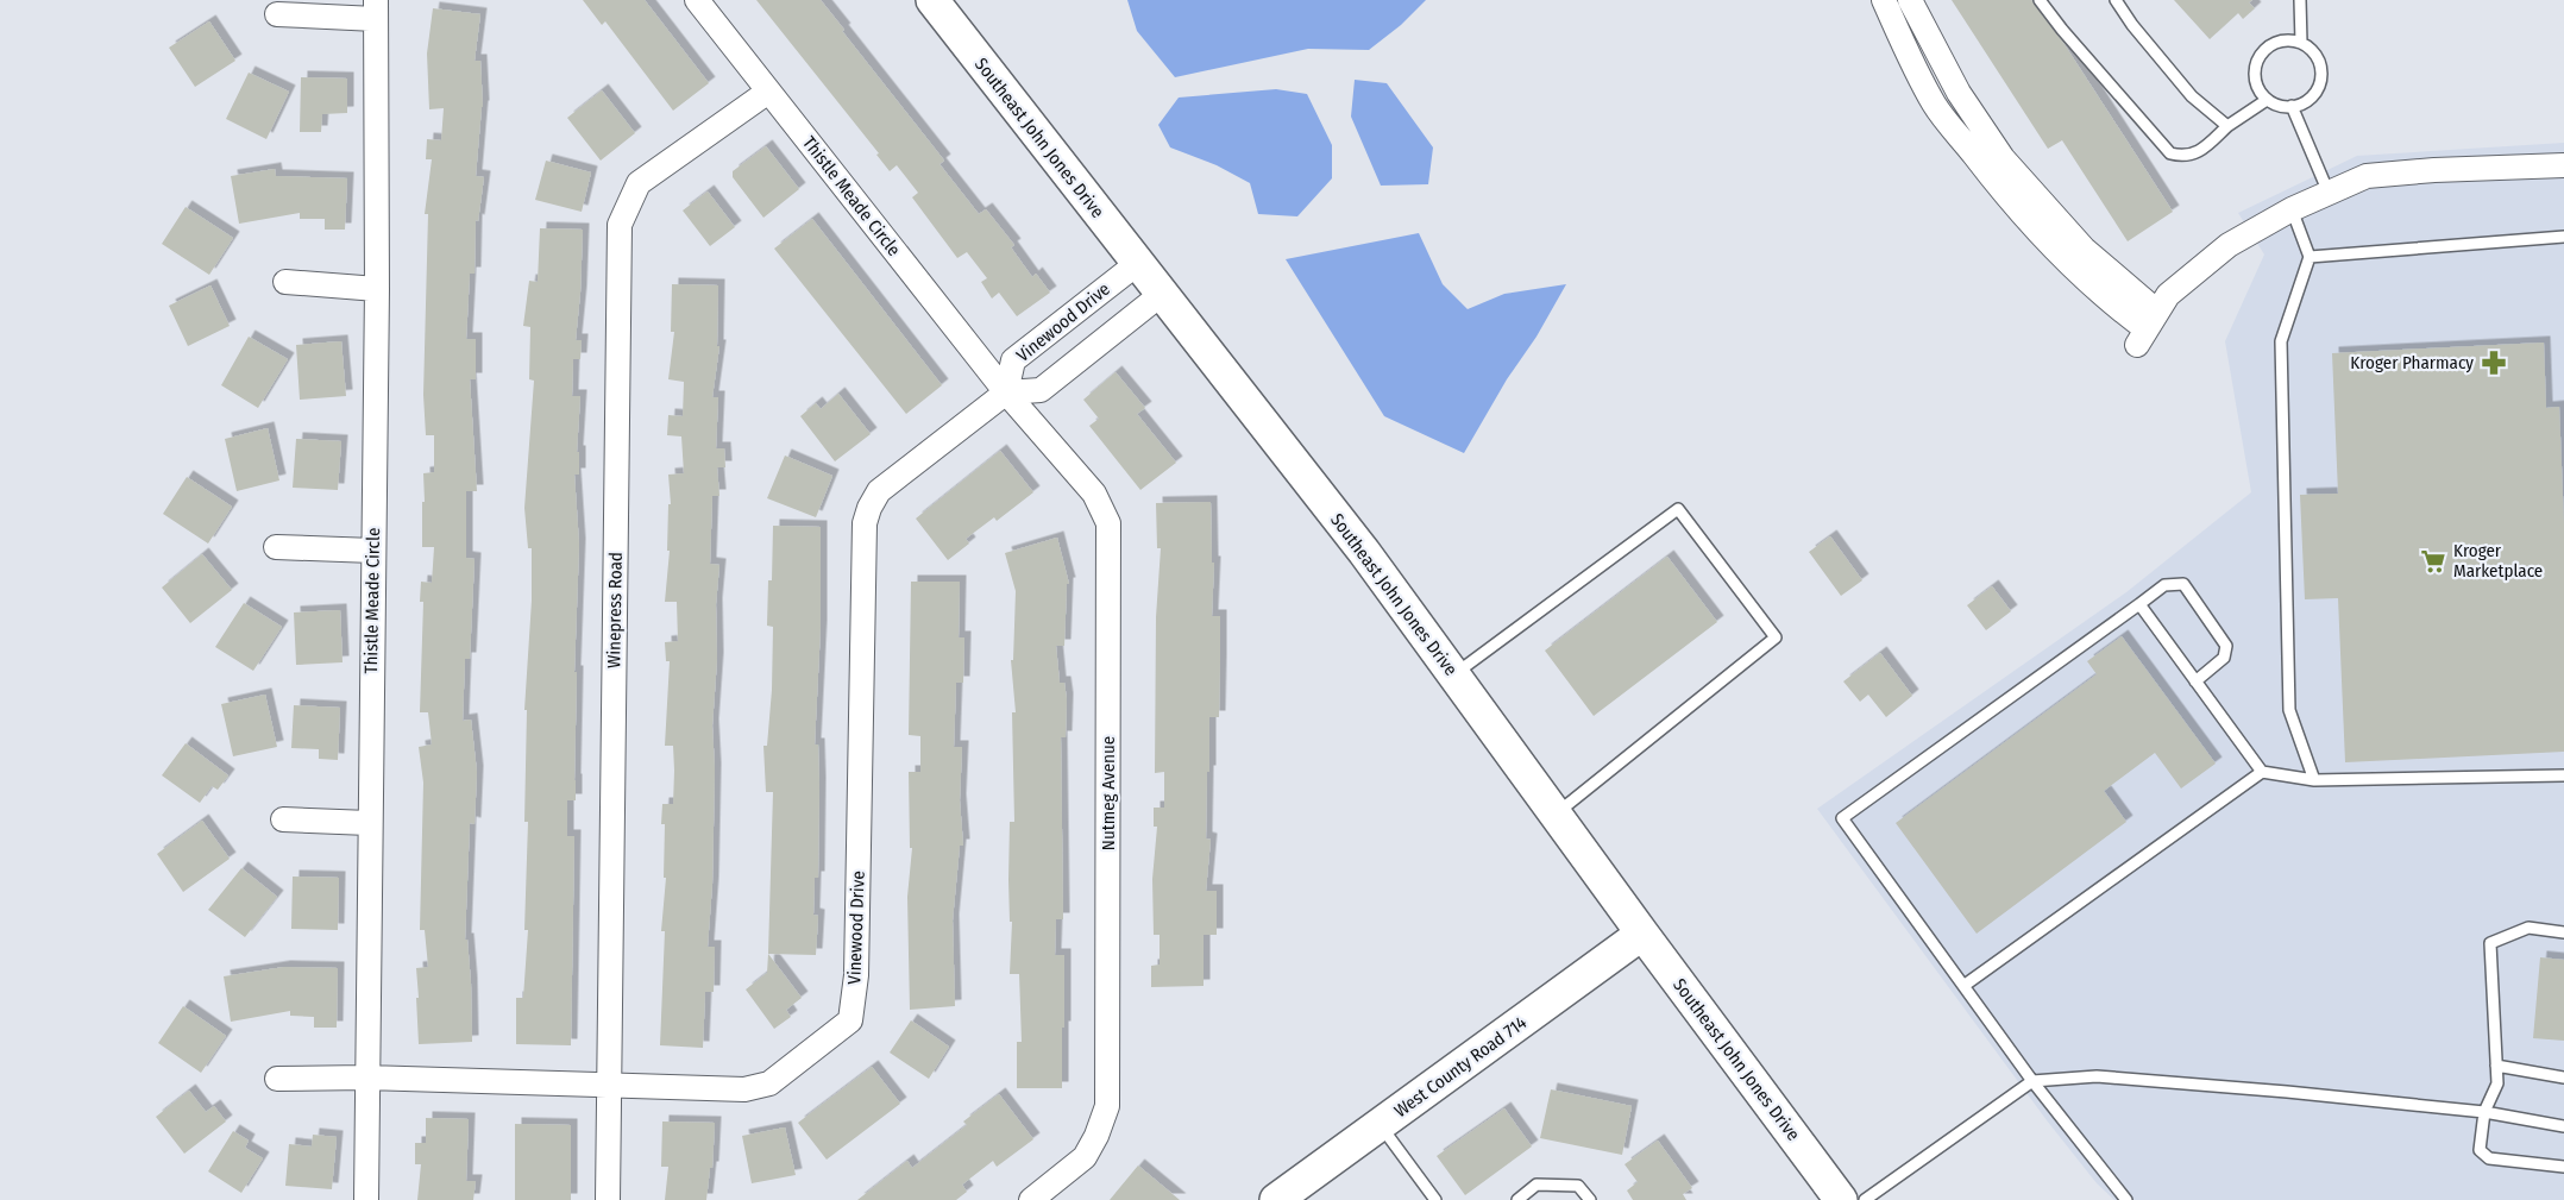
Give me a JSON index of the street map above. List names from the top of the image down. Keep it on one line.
{"streets":{"main road":["Southeast John Jones Drive","West County Road 714"],"street":["Thistle Meade Circle","Vinewood Drive","Winepress Road","Nutmeg Avenue"]},"crossings":[["Southeast John Jones Drive","Vinewood Drive"],["Southeast John Jones Drive","West County Road 714"],["Thistle Meade Circle","Vinewood Drive"],["Thistle Meade Circle","Winepress Road"],["Thistle Meade Circle","Nutmeg Avenue"],["Vinewood Drive","Winepress Road"],["Vinewood Drive","Nutmeg Avenue"]],"places":{"pharmacy":["Kroger Pharmacy"],"supermarket":["Kroger Marketplace"]}}
